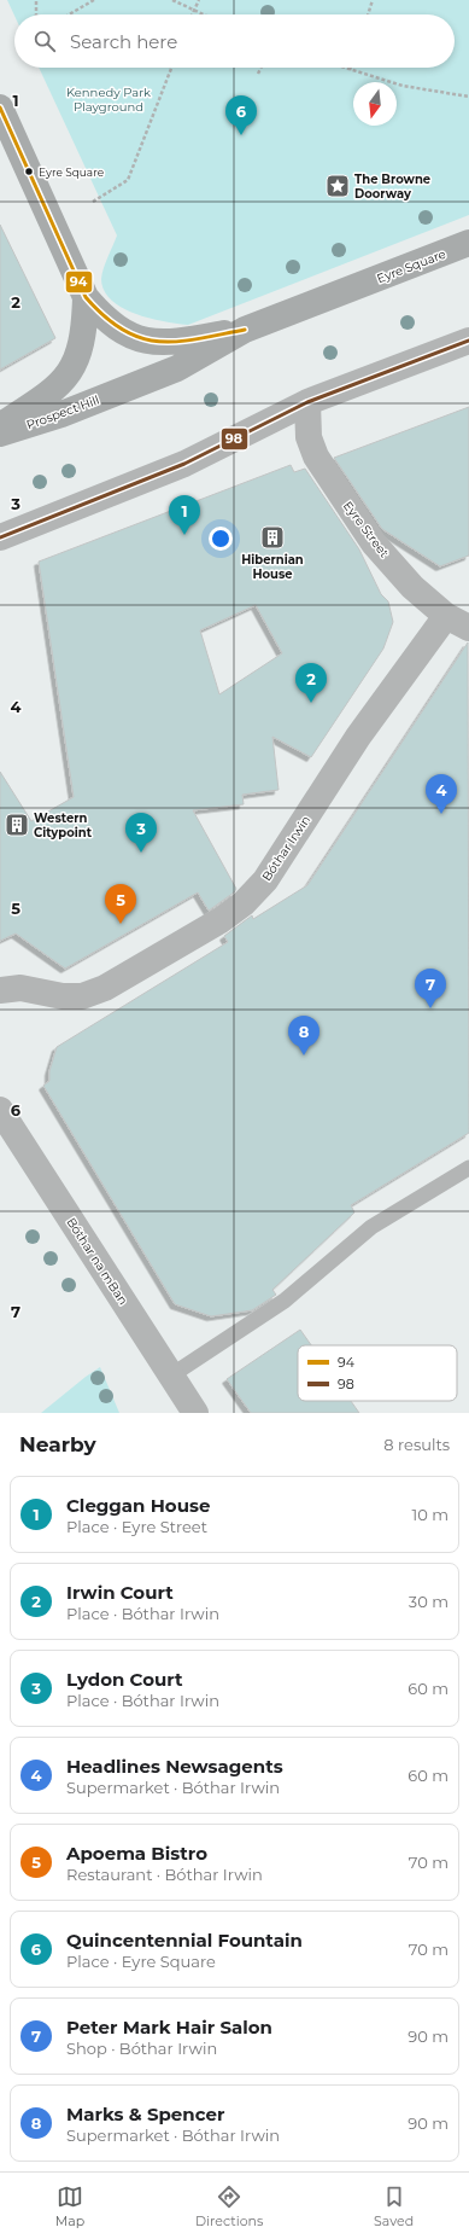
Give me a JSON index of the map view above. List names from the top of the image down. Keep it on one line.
{"streets":{"main road":["Eyre Square","Prospect Hill"],"street":["Eyre Street","Bóthar Irwin","Bóthar na mBan"]},"crossings":[["Eyre Square","Prospect Hill"],["Eyre Street","Bóthar Irwin"]],"parks":["Kennedy Park Playground"],"places":{"other":["Eyre Square"],"place":["The Browne Doorway"],"building":["Hibernian House","Western Citypoint"]},"lines":["transit line 94","transit line 98"],"legend":["94","98"],"north":"bottom","page":{"search":"Search here","pins":["6","1","2","4","3","5","7","8"],"heading":["Nearby","8 results"],"list":[{"mark":"1","name":"Cleggan House","note":"Place · Eyre Street","value":"10 m"},{"mark":"2","name":"Irwin Court","note":"Place · Bóthar Irwin","value":"30 m"},{"mark":"3","name":"Lydon Court","note":"Place · Bóthar Irwin","value":"60 m"},{"mark":"4","name":"Headlines Newsagents","note":"Supermarket · Bóthar Irwin","value":"60 m"},{"mark":"5","name":"Apoema Bistro","note":"Restaurant · Bóthar Irwin","value":"70 m"},{"mark":"6","name":"Quincentennial Fountain","note":"Place · Eyre Square","value":"70 m"},{"mark":"7","name":"Peter Mark Hair Salon","note":"Shop · Bóthar Irwin","value":"90 m"},{"mark":"8","name":"Marks & Spencer","note":"Supermarket · Bóthar Irwin","value":"90 m"}],"nav":["Map","Directions","Saved"]},"grid":{"rows":["1","2","3","4","5","6","7"]}}
